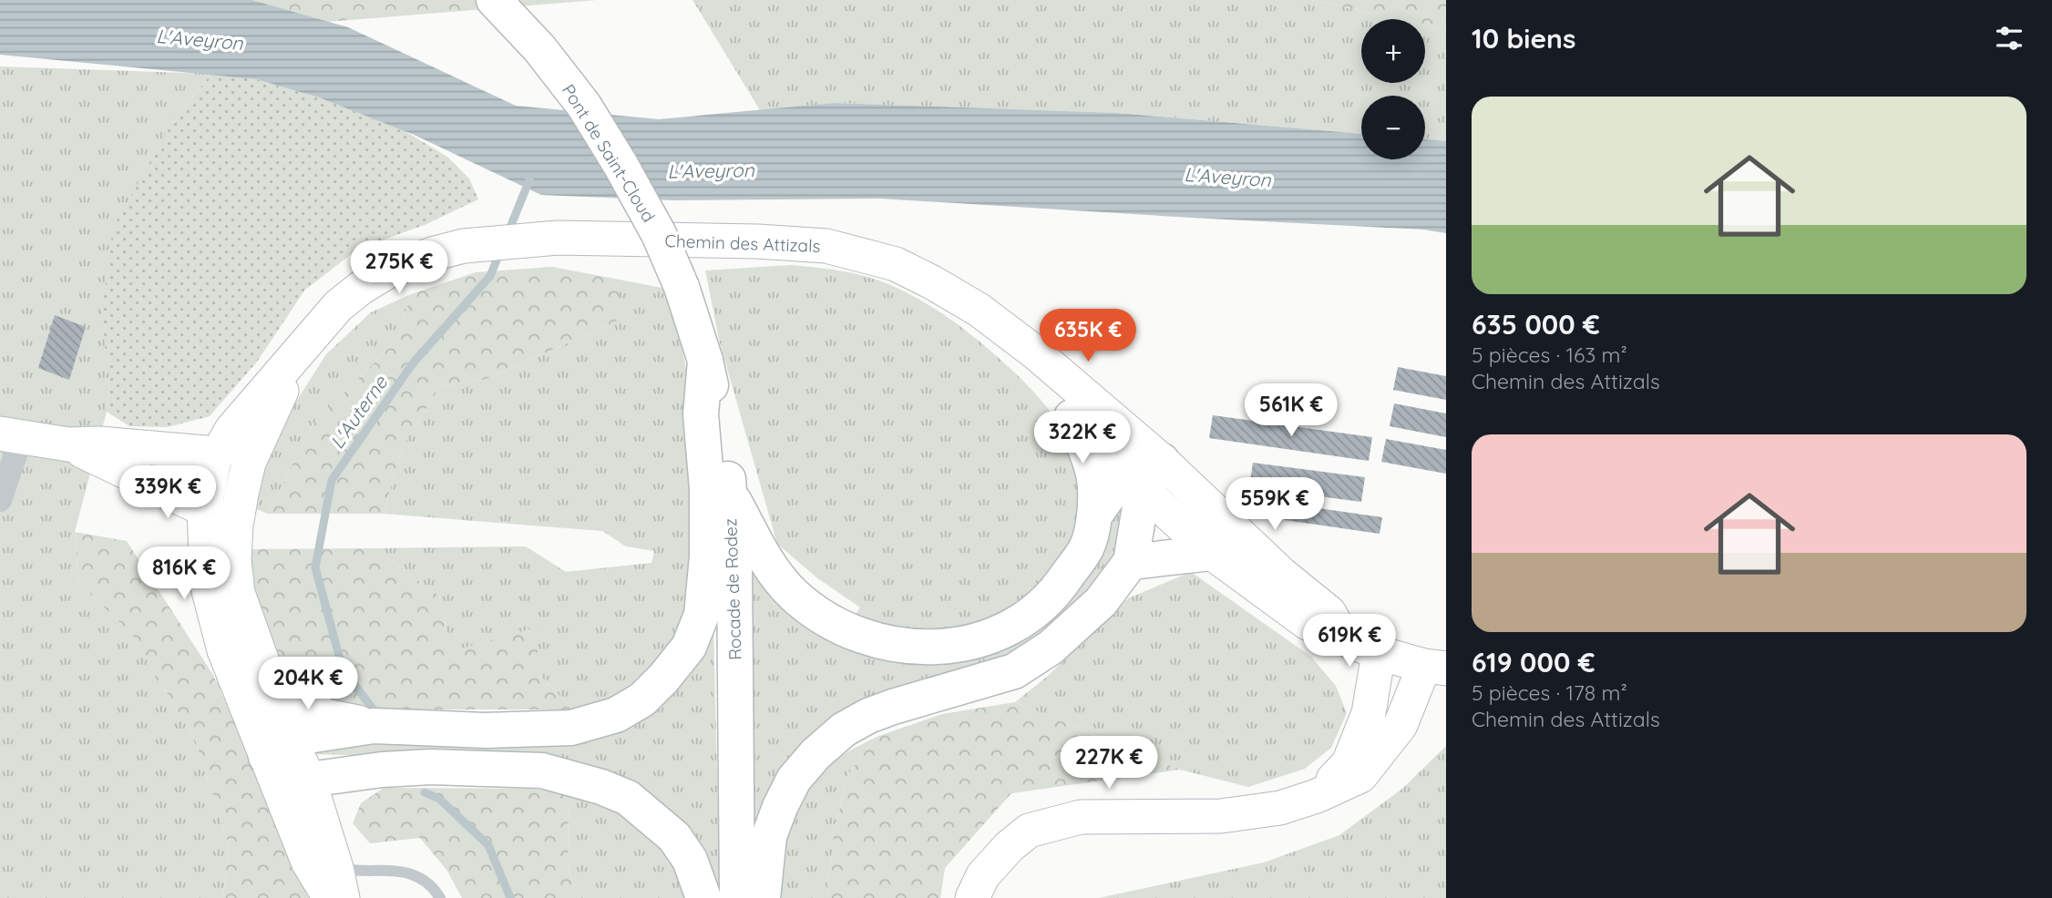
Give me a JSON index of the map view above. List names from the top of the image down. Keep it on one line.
{"streets":{"main road":["Pont de Saint-Cloud","Rocade de Rodez"],"street":["Chemin des Attizals"]},"crossings":[["Pont de Saint-Cloud","Rocade de Rodez"]],"water":["L'Aveyron","L'Auterne"],"page":{"heading":"10 biens","map_buttons":["+","−"],"list":[{"name":"635 000 €","note":"5 pièces · 163 m² · Chemin des Attizals"},{"name":"619 000 €","note":"5 pièces · 178 m² · Chemin des Attizals"}],"price":["275K €","635K €","561K €","322K €","339K €","559K €","816K €","619K €","204K €","227K €"]}}
